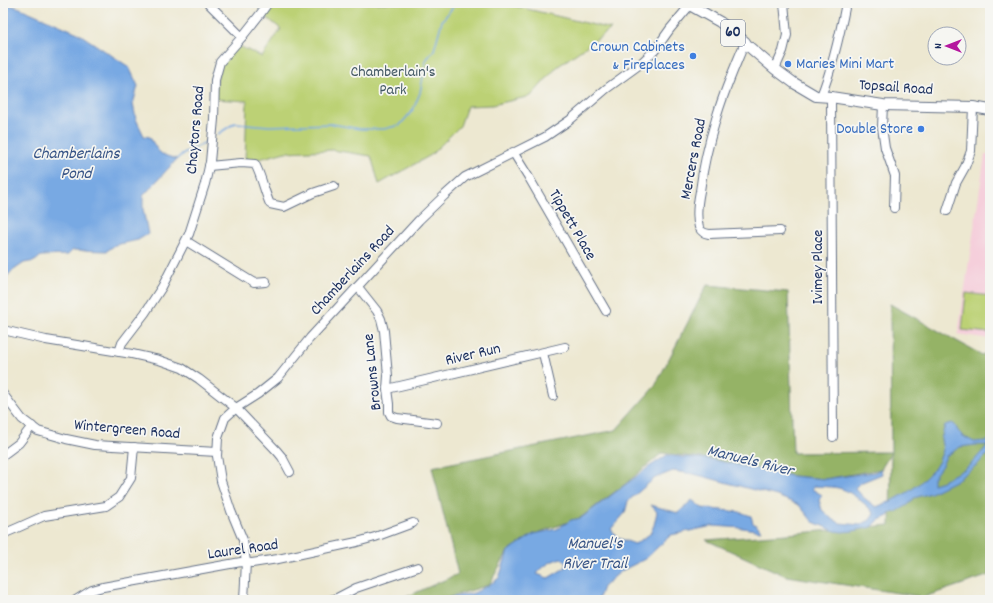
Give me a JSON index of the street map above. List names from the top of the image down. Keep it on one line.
{"streets":{"main road":["60","Topsail Road"],"street":["Chaytors Road","Mercers Road","Tippett Place","Ivimey Place","Chamberlains Road","River Run","Browns Lane","Wintergreen Road","Laurel Road"]},"crossings":[["Topsail Road","Mercers Road"],["Topsail Road","Ivimey Place"],["Topsail Road","Chamberlains Road"],["Tippett Place","Chamberlains Road"],["Chamberlains Road","Browns Lane"],["Chamberlains Road","Wintergreen Road"],["Chamberlains Road","Laurel Road"],["River Run","Browns Lane"]],"water":["Chamberlains Pond","Manuels River","Manuel's River Trail"],"parks":["Chamberlain's Park"],"places":["Crown Cabinets & Fireplaces","Maries Mini Mart","Double Store"],"north":"left"}
